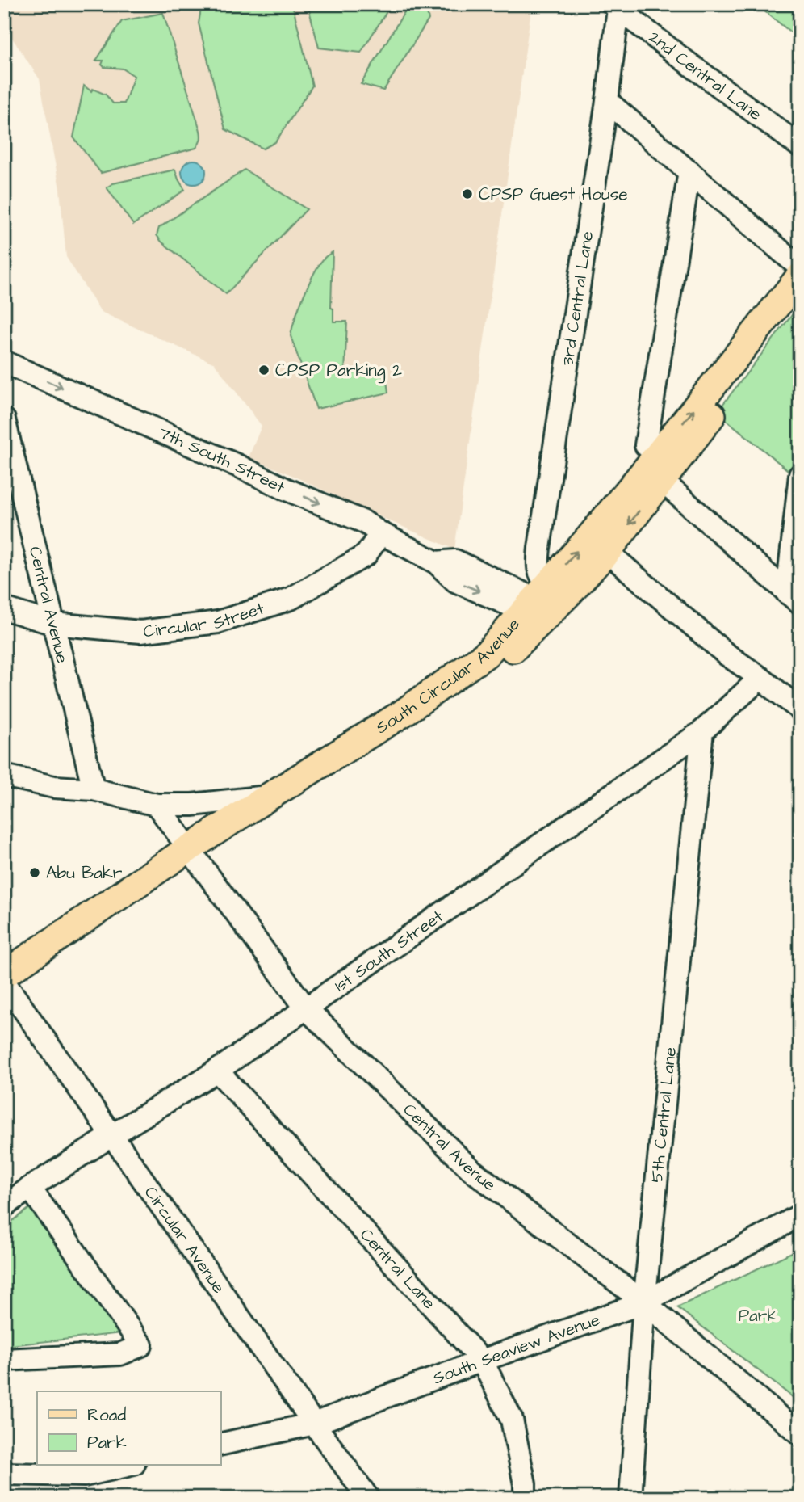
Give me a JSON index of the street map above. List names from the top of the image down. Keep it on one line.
{"streets":{"main road":["South Circular Avenue"],"street":["2nd Central Lane","3rd Central Lane","7th South Street","Central Avenue","Circular Street","1st South Street","5th Central Lane","Circular Avenue","Central Lane","South Seaview Avenue"]},"crossings":[["2nd Central Lane","3rd Central Lane"],["3rd Central Lane","7th South Street"],["3rd Central Lane","South Circular Avenue"],["7th South Street","Circular Street"],["7th South Street","South Circular Avenue"],["Central Avenue","Circular Street"],["Central Avenue","South Circular Avenue"],["Central Avenue","1st South Street"],["Central Avenue","5th Central Lane"],["Central Avenue","South Seaview Avenue"],["South Circular Avenue","Circular Avenue"],["1st South Street","5th Central Lane"],["1st South Street","Circular Avenue"],["1st South Street","Central Lane"],["5th Central Lane","South Seaview Avenue"],["Circular Avenue","South Seaview Avenue"],["Central Lane","South Seaview Avenue"]],"one_way":["7th South Street"],"parks":["Park"],"places":["CPSP Guest House","CPSP Parking 2","Abu Bakr"],"legend":["Road","Park"]}
